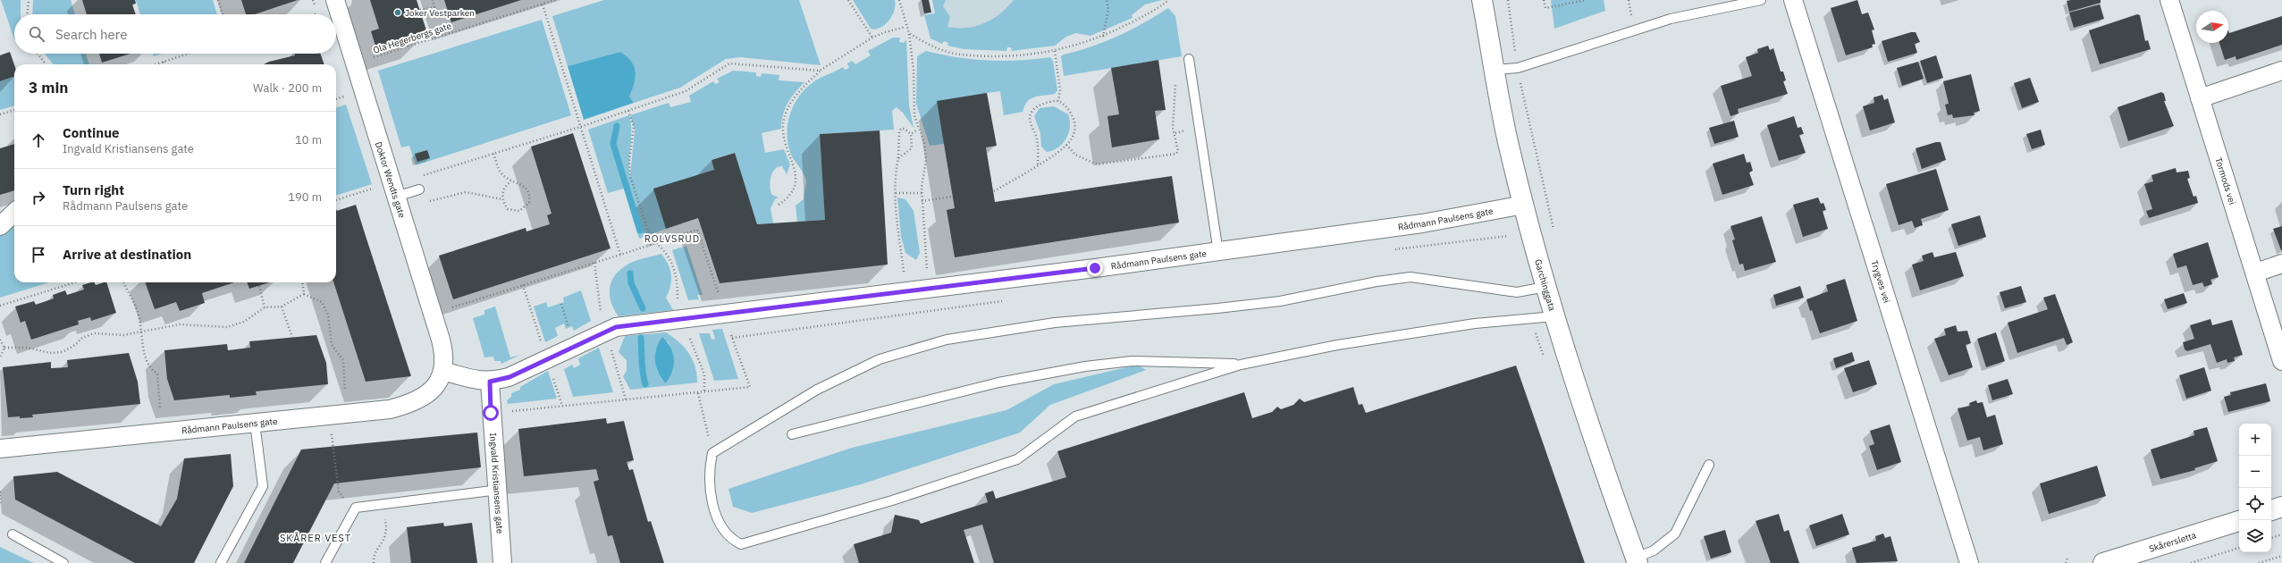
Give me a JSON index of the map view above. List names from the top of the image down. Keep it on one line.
{"streets":{"street":["Doktor Wendts gate","Tormods vei","Rådmann Paulsens gate","Trygves vei","Garchinggata","Ingvald Kristiansens gate","Skårersletta"],"path":["Ola Hegerbergs gate"]},"crossings":[["Ola Hegerbergs gate","Doktor Wendts gate"],["Doktor Wendts gate","Rådmann Paulsens gate"],["Rådmann Paulsens gate","Garchinggata"],["Rådmann Paulsens gate","Ingvald Kristiansens gate"]],"districts":["ROLVSRUD","SKÅRER VEST"],"places":["Joker Vestparken"],"north":"right","page":{"search":"Search here","heading":["3 min","Walk · 200 m"],"list":[["Continue","Ingvald Kristiansens gate","10 m"],["Turn right","Rådmann Paulsens gate","190 m"],"Arrive at destination"],"map_buttons":["+","−"]}}
